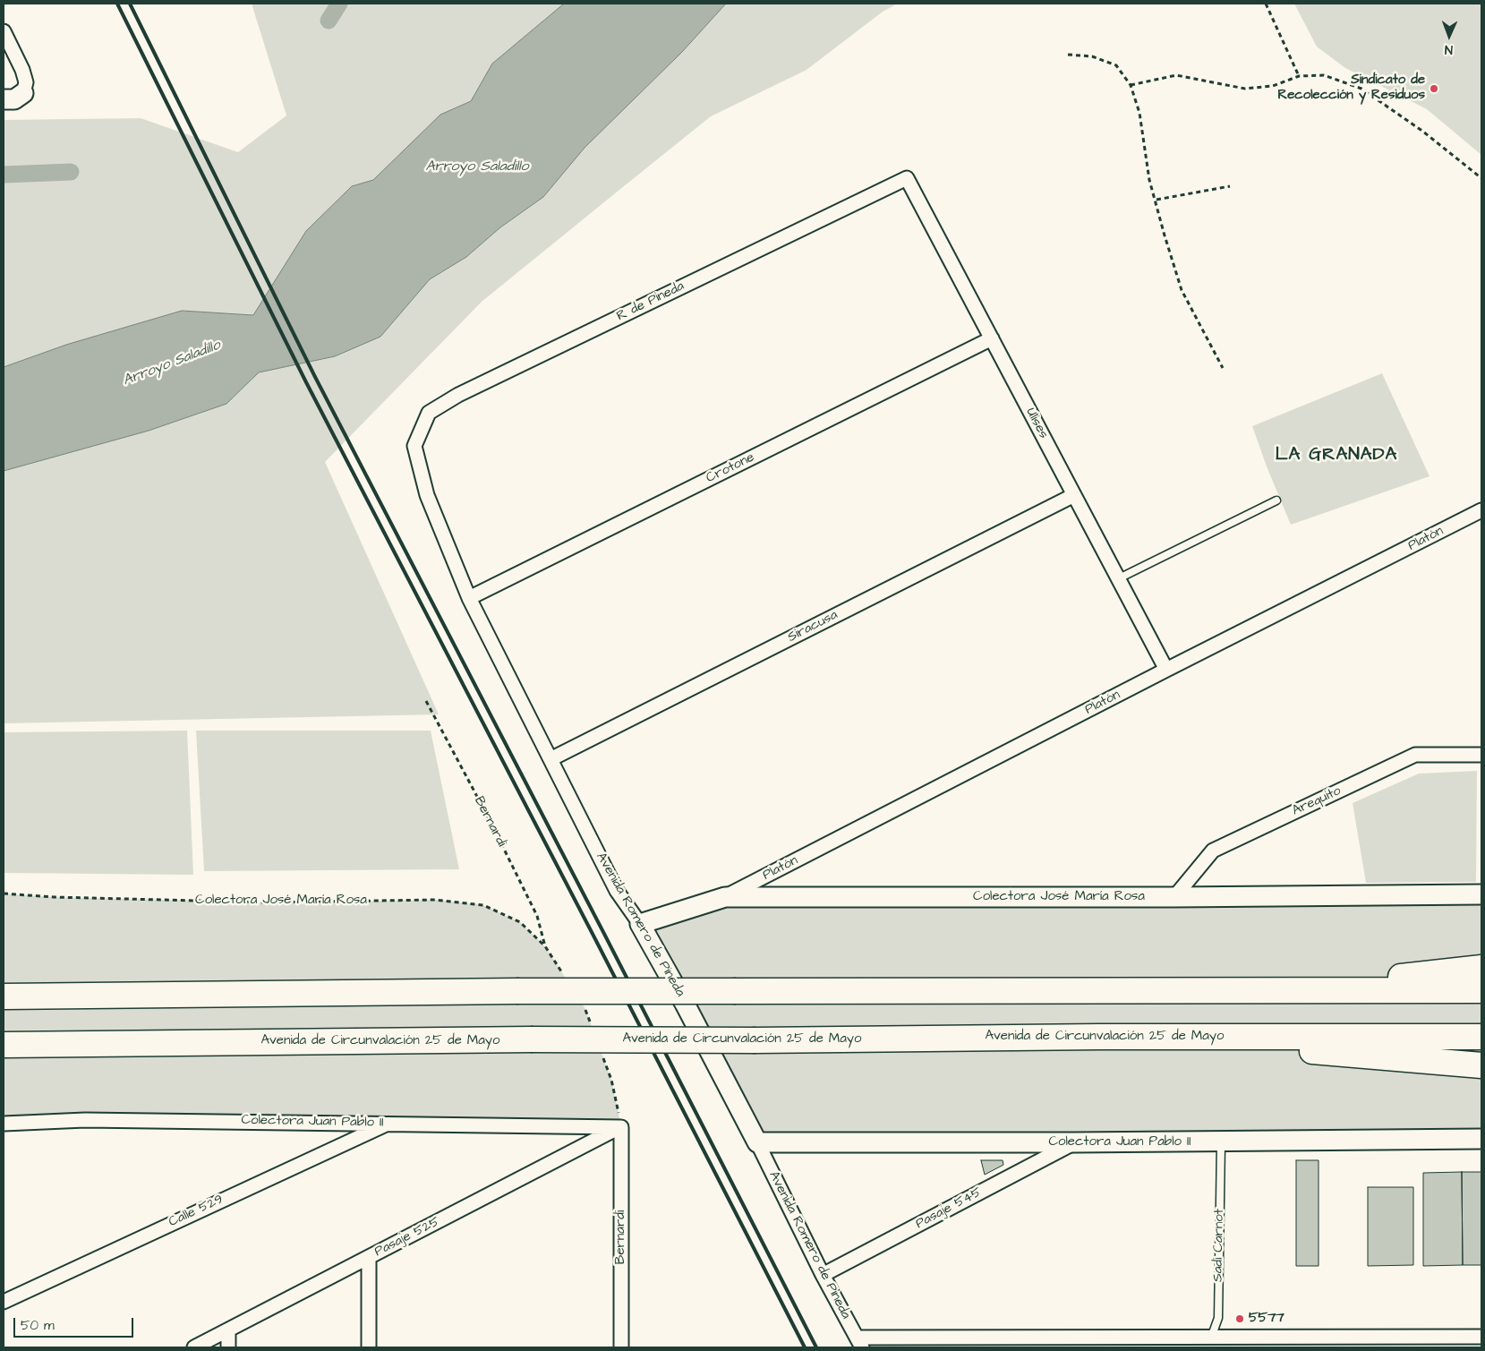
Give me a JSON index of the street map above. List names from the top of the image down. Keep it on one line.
{"streets":{"highway":["Avenida de Circunvalación 25 de Mayo"],"main road":["Colectora José María Rosa","Avenida Romero de Pineda","Colectora Juan Pablo II"],"street":["R de Pineda","Ulises","Crotone","Platón","Siracusa","Arequito","Bernardi","Pasaje 545","Calle 529","Pasaje 525"],"lane":["Sadi Carnot"]},"crossings":[["R de Pineda","Ulises"],["R de Pineda","Avenida Romero de Pineda"],["Ulises","Crotone"],["Ulises","Platón"],["Ulises","Siracusa"],["Crotone","Avenida Romero de Pineda"],["Platón","Colectora José María Rosa"],["Siracusa","Avenida Romero de Pineda"],["Arequito","Colectora José María Rosa"],["Bernardi","Colectora José María Rosa"],["Bernardi","Colectora Juan Pablo II"],["Bernardi","Pasaje 525"],["Colectora José María Rosa","Avenida Romero de Pineda"],["Avenida Romero de Pineda","Colectora Juan Pablo II"],["Avenida Romero de Pineda","Pasaje 545"],["Colectora Juan Pablo II","Pasaje 545"],["Colectora Juan Pablo II","Calle 529"],["Colectora Juan Pablo II","Pasaje 525"],["Colectora Juan Pablo II","Sadi Carnot"]],"districts":["LA GRANADA"],"water":["Arroyo Saladillo"],"places":["Sindicato de Recolección y Residuos","5577"],"scale_bar":"50 m","north":"bottom"}
